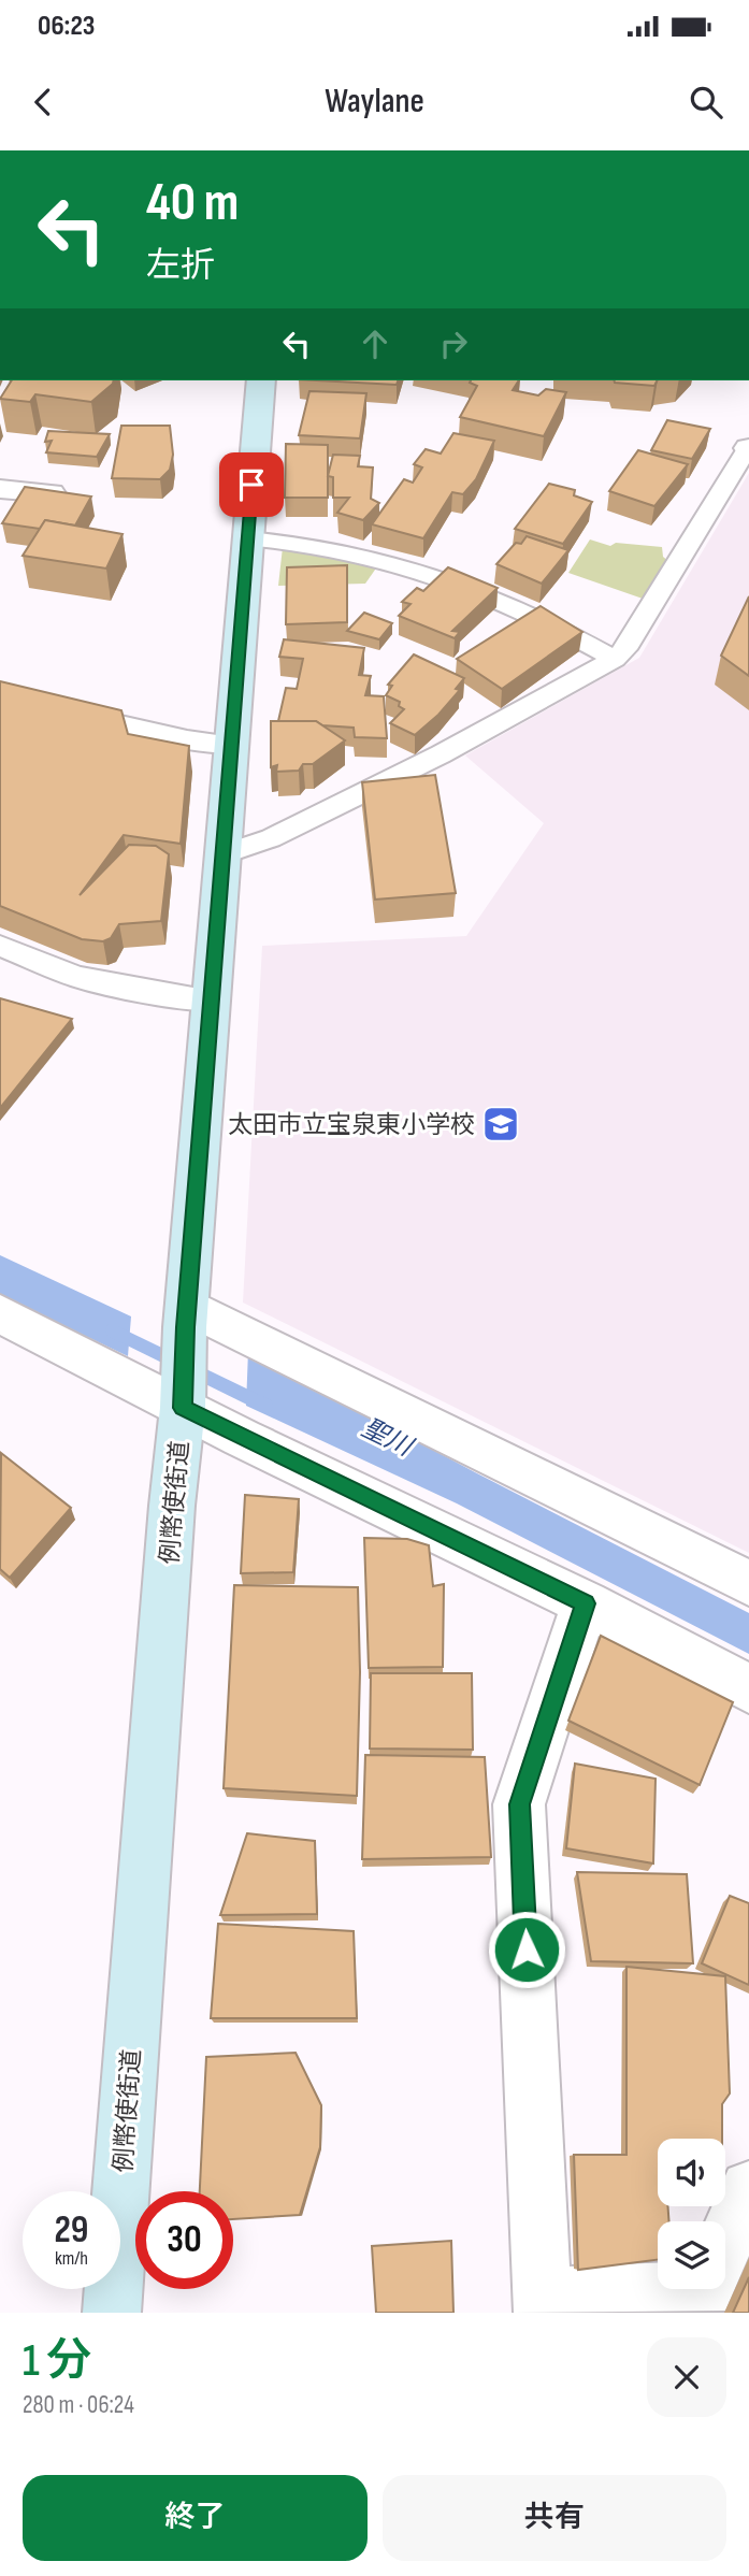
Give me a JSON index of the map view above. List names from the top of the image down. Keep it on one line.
{"streets":{"main road":["例幣使街道"]},"water":["聖川"],"places":{"school or university":["太田市立宝泉東小学校"]},"page":{"status":"06:23","header":"Waylane","turn":["40 m","左折"],"speed":"29 km/h","limit":"30","heading":["1 分","280 m · 06:24"],"buttons":["終了","共有"]}}
